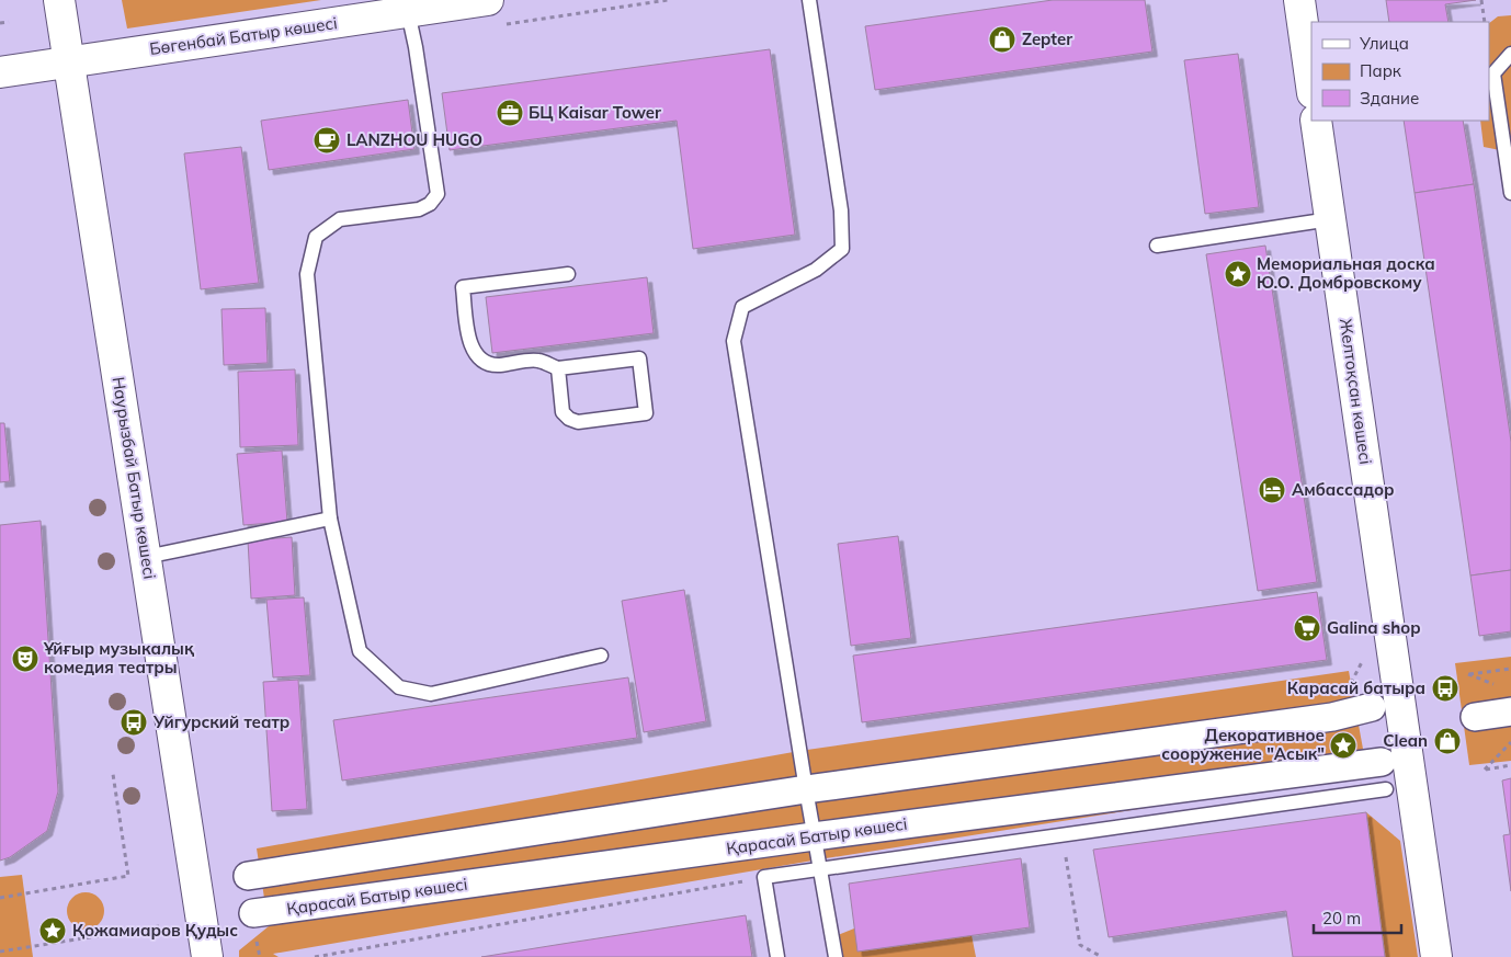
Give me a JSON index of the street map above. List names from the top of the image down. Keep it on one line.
{"streets":{"main road":["Бөгенбай Батыр көшесі","Желтоқсан көшесі","Наурызбай Батыр көшесі"],"street":["Қарасай Батыр көшесі"]},"crossings":[["Бөгенбай Батыр көшесі","Наурызбай Батыр көшесі"]],"places":{"shop":["Zepter","Clean"],"office":["БЦ Kaisar Tower"],"cafe":["LANZHOU HUGO"],"place":["Мемориальная доска Ю.О. Домбровскому","Декоративное сооружение \"Асык\"","Қожамиаров Қудыс"],"hotel":["Амбассадор"],"supermarket":["Galina shop"],"theatre":["Ұйғыр музыкалық комедия театры"],"bus stop":["Карасай батыра","Уйгурский театр"]},"legend":["Улица","Парк","Здание"],"scale_bar":"20 m"}
